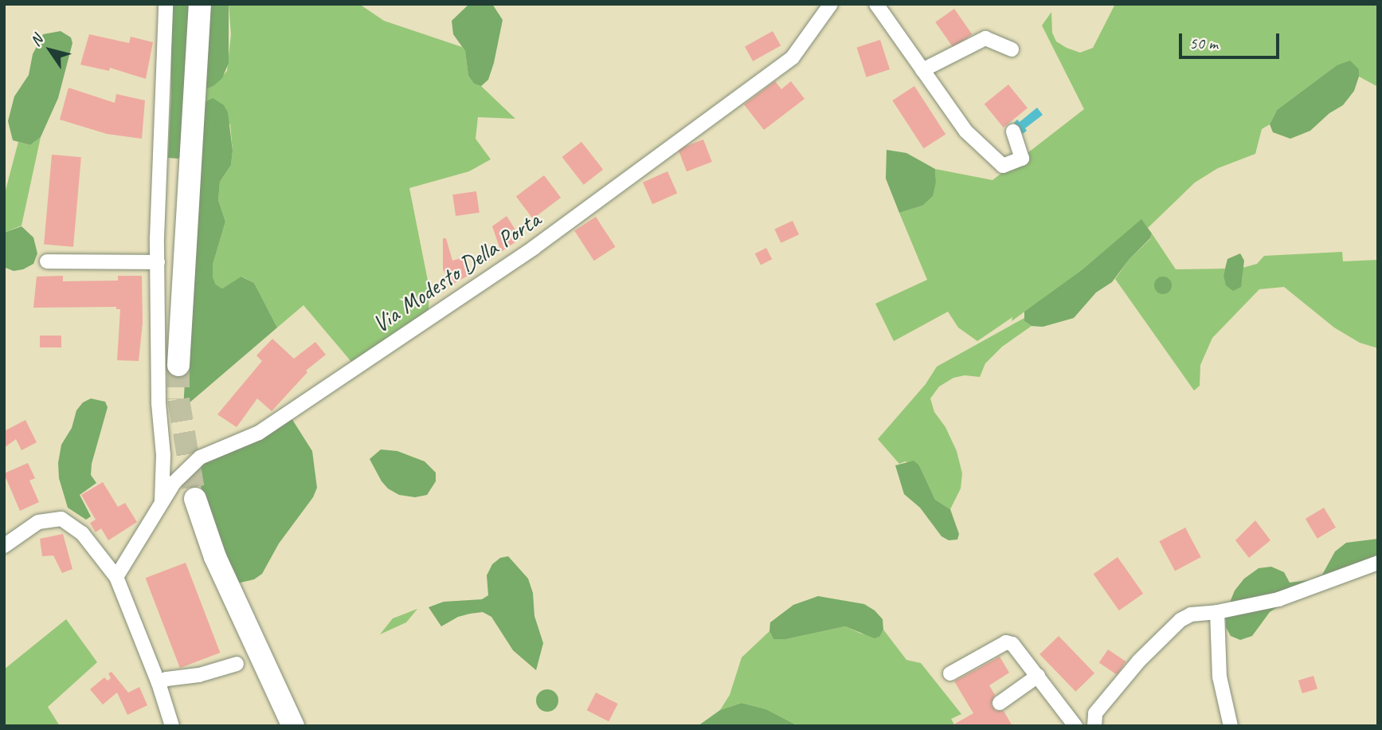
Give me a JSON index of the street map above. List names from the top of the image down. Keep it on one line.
{"streets":{"street":["Via Modesto Della Porta"]},"scale_bar":"50 m","north":"top left"}
